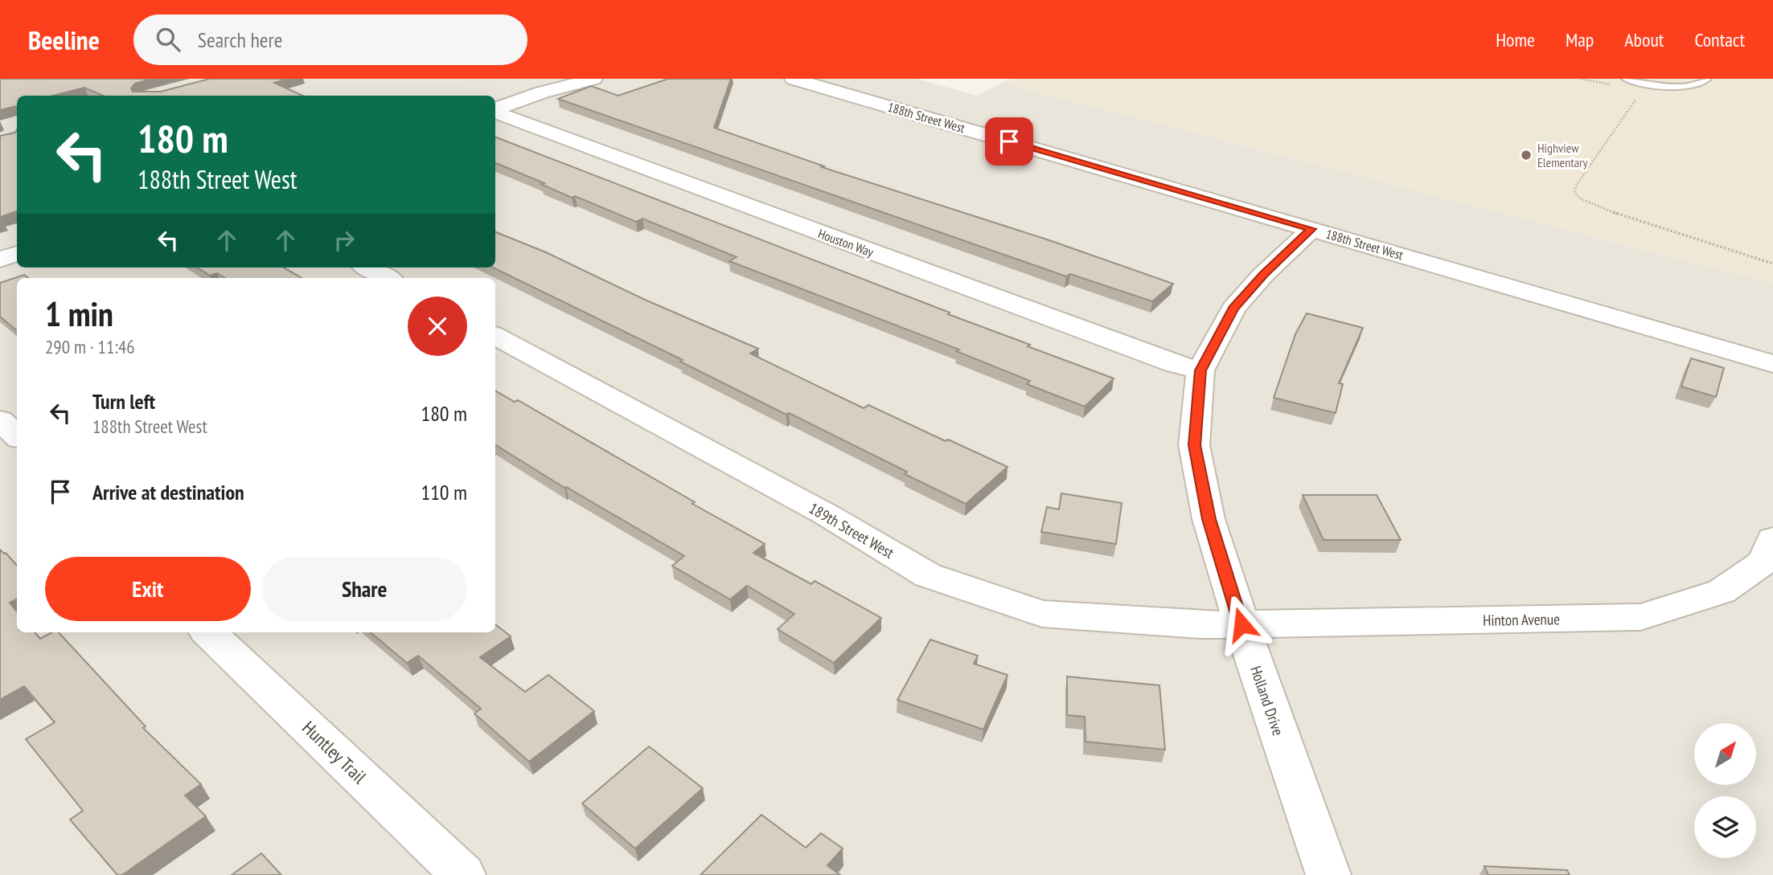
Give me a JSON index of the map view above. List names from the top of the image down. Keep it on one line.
{"streets":{"street":["188th Street West","Houston Way","189th Street West","Hinton Avenue","Holland Drive","Huntley Trail"]},"crossings":[["188th Street West","Holland Drive"],["Houston Way","Holland Drive"],["189th Street West","Hinton Avenue"],["189th Street West","Holland Drive"],["Hinton Avenue","Holland Drive"]],"places":["Highview Elementary"],"north":"top right","page":{"header":"Beeline","search":"Search here","nav":["Home","Map","About","Contact"],"turn":["180 m","188th Street West"],"heading":["1 min","290 m · 11:46"],"list":[{"name":"Turn left","note":"188th Street West","value":"180 m"},{"name":"Arrive at destination","value":"110 m"}],"buttons":["Exit","Share"]}}
